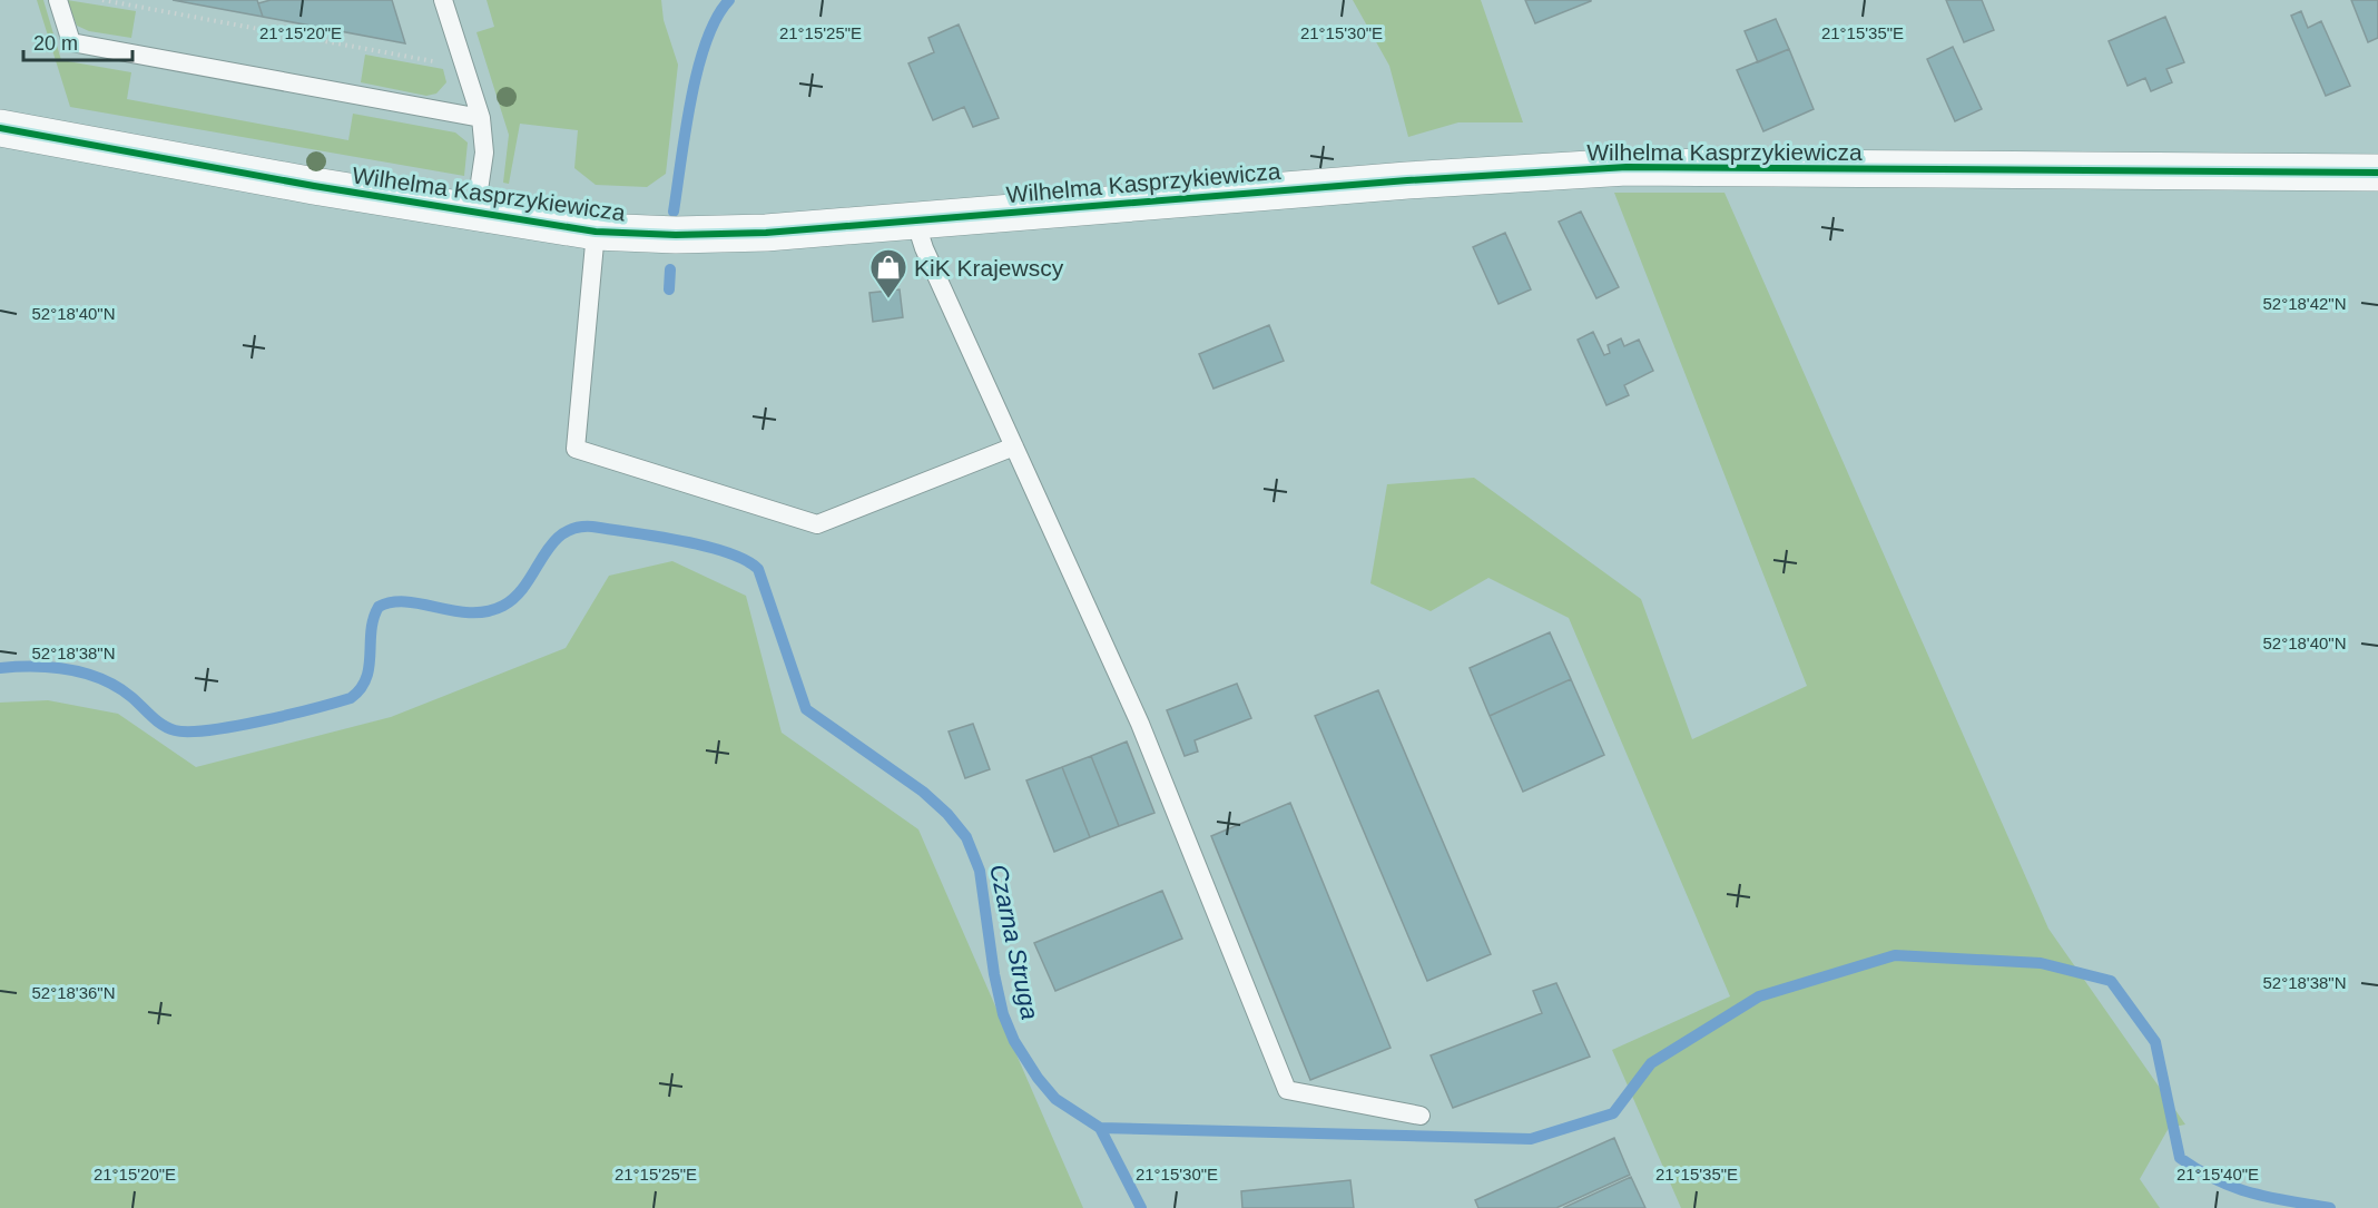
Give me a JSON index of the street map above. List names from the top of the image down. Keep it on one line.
{"streets":{"street":["Wilhelma Kasprzykiewicza"]},"water":["Czarna Struga"],"places":{"shop":["KiK Krajewscy"]},"scale_bar":"20 m","coordinates":["21°15'20\"E","21°15'25\"E","21°15'30\"E","21°15'35\"E","52°18'42\"N","52°18'40\"N","52°18'38\"N","52°18'36\"N","21°15'40\"E"]}
